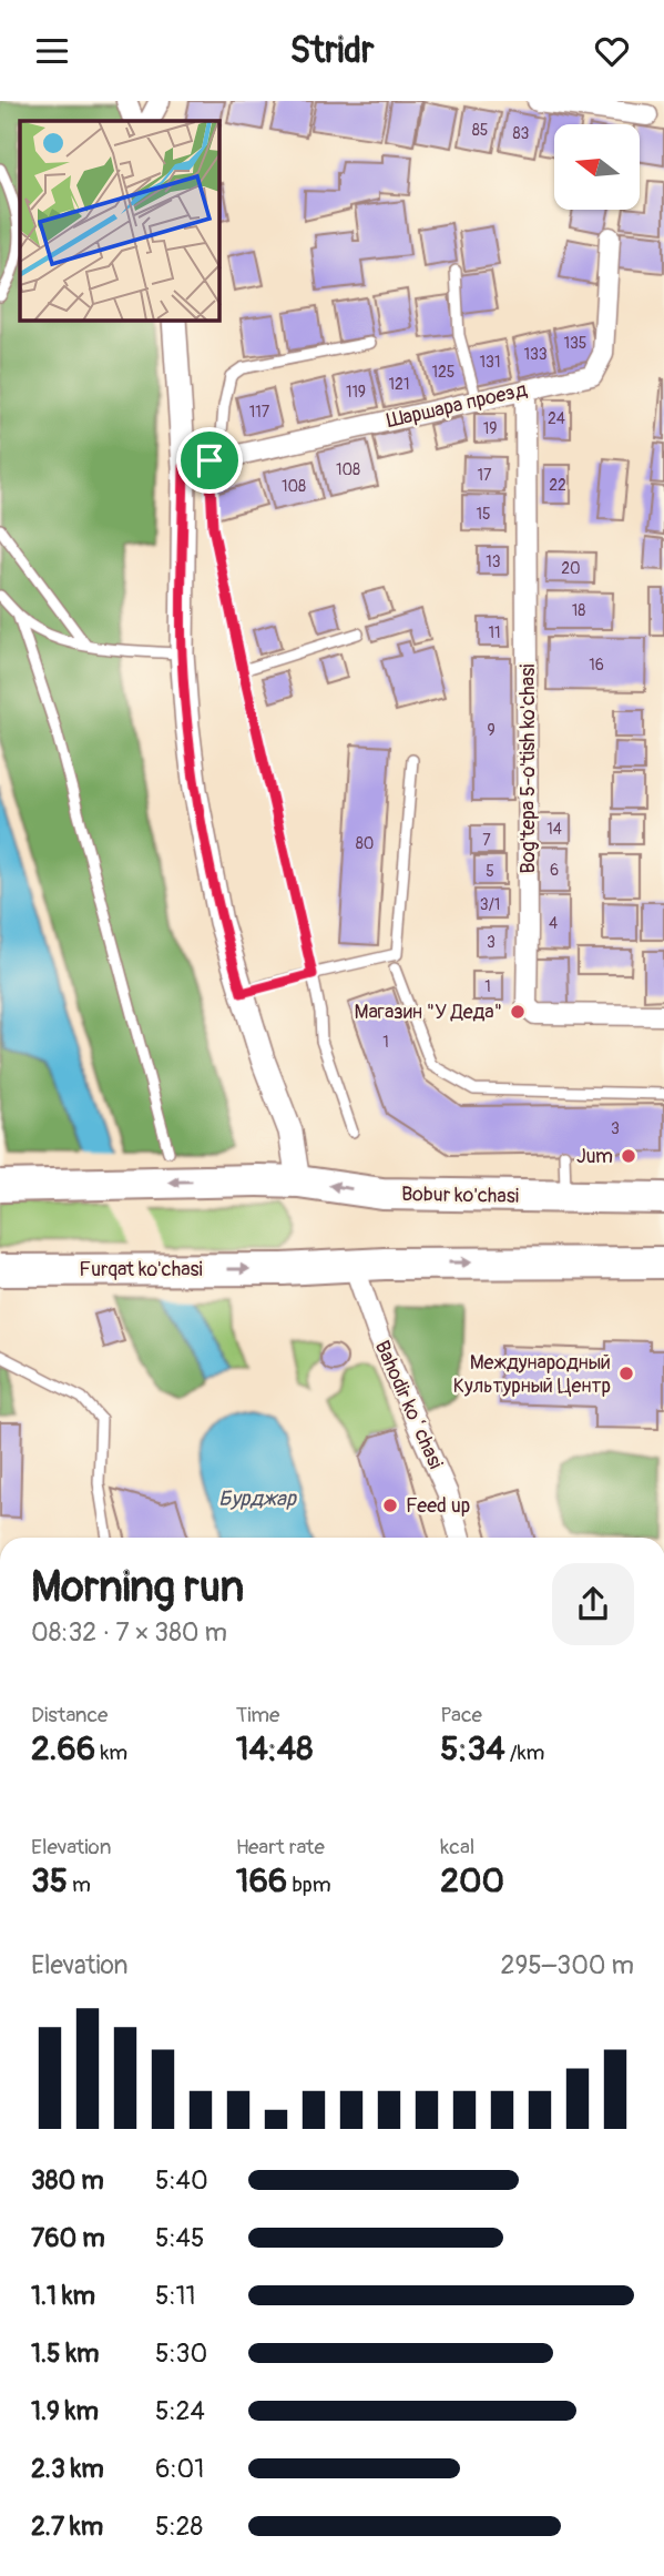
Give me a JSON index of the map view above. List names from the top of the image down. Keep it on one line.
{"streets":{"main road":["Bobur ko'chasi","Furqat ko'chasi"],"street":["Шаршара проезд","Bog'tepa 5-o'tish ko'chasi","Bahodir koʻchasi"]},"crossings":[["Шаршара проезд","Bog'tepa 5-o'tish ko'chasi"],["Furqat ko'chasi","Bahodir koʻchasi"]],"one_way":["Furqat ko'chasi"],"water":["Бурджар"],"places":["Магазин \"У Деда\"","Jum","Международный Культурный Центр","Feed up"],"house_numbers":["85","83","135","133","131","125","121","119","117","24","19","108","17","22","108","15","13","20","18","11","16","9","14","7","80","6","5","3/1","4","3","1","1","3"],"north":"left","page":{"header":"Stridr","heading":["Morning run","08:32 · 7 × 380 m"],"stats":[["Distance","2.66 km"],["Time","14:48"],["Pace","5:34 /km"],["Elevation","35 m"],["Heart rate","166 bpm"],["kcal","200"]],"chart":["Elevation","295–300 m"],"list":[{"name":"380 m","note":"5:40"},{"name":"760 m","note":"5:45"},{"name":"1.1 km","note":"5:11"},{"name":"1.5 km","note":"5:30"},{"name":"1.9 km","note":"5:24"},{"name":"2.3 km","note":"6:01"},{"name":"2.7 km","note":"5:28"}]}}
